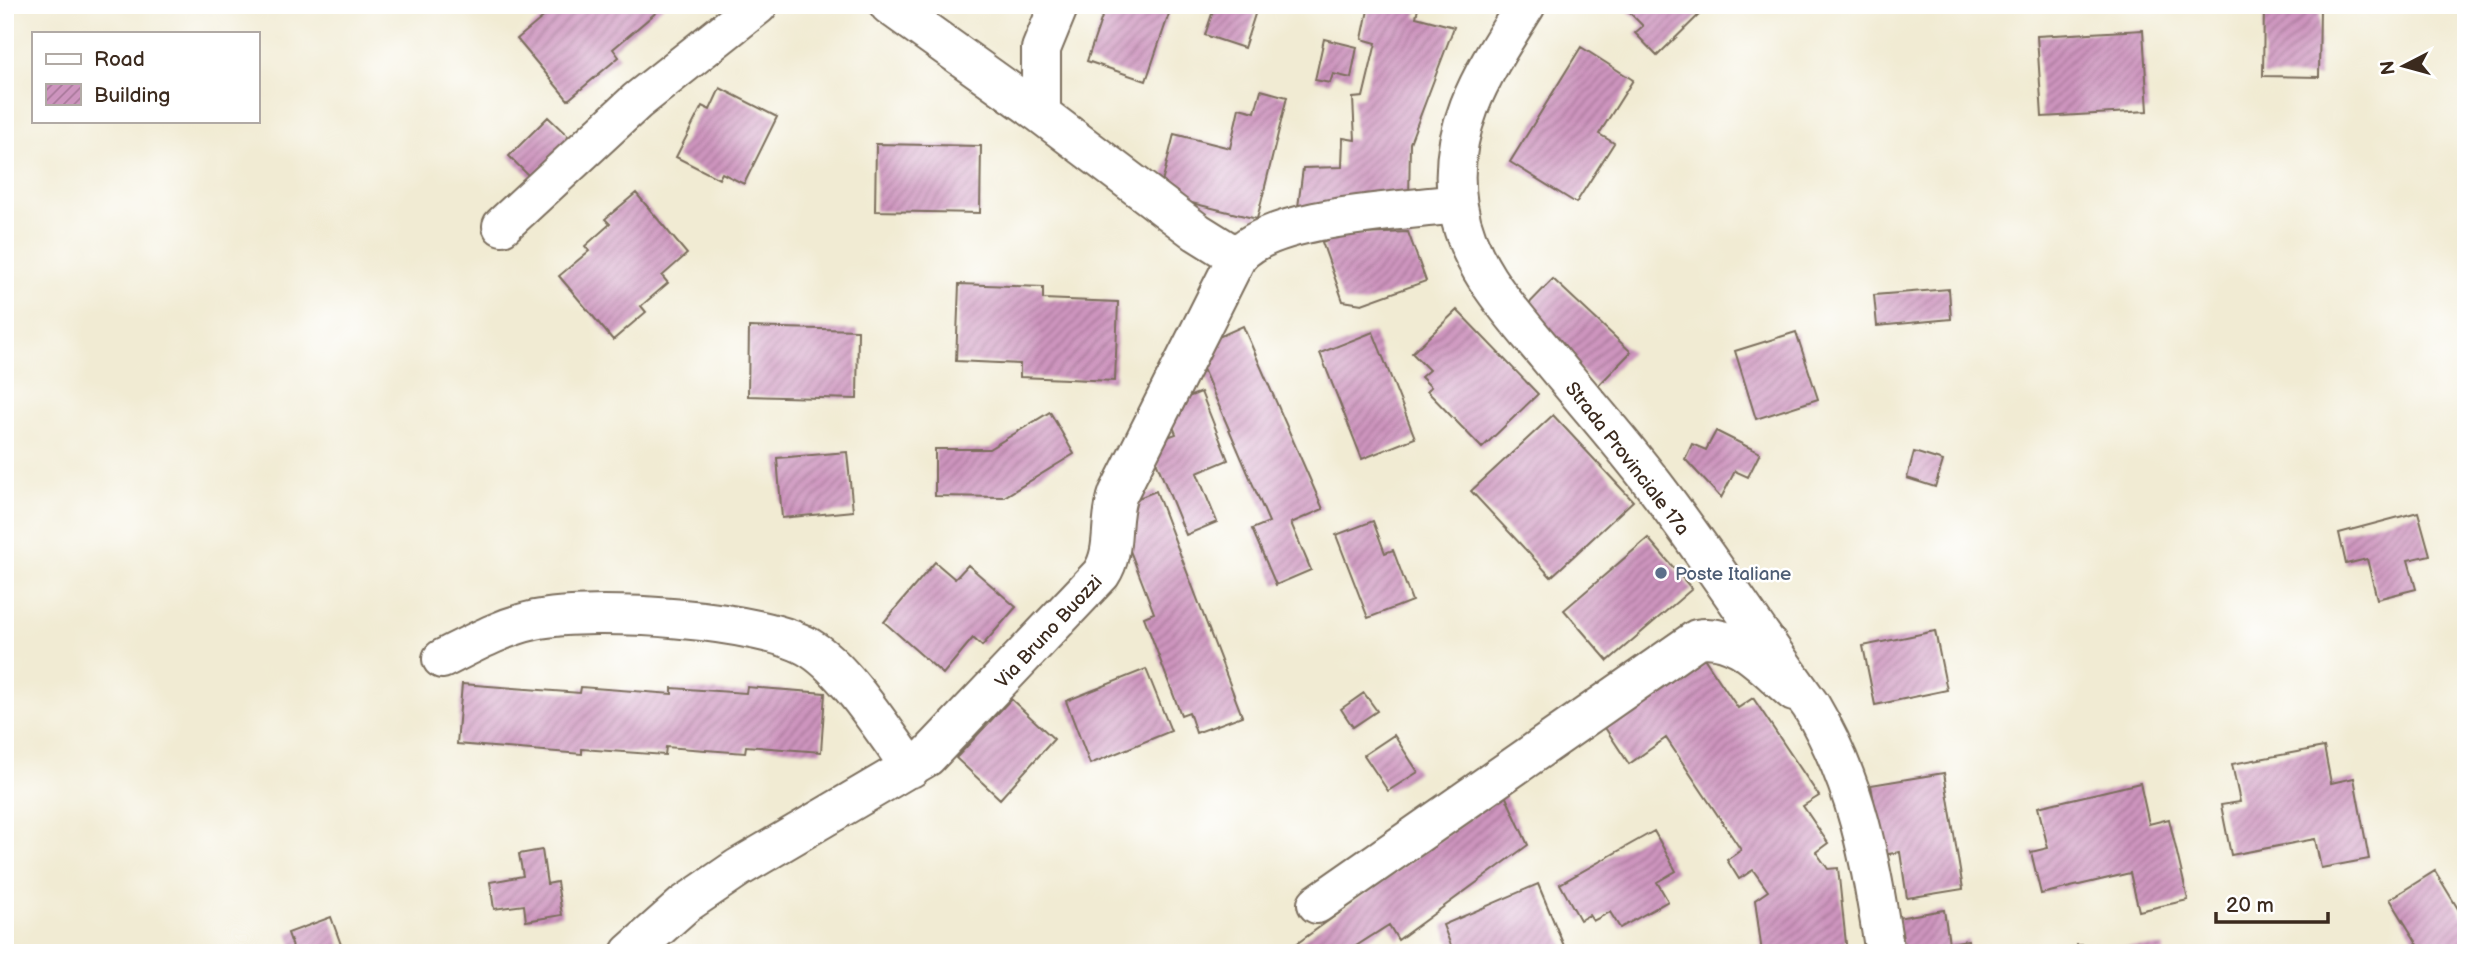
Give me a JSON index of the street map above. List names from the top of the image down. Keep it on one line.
{"streets":{"street":["Strada Provinciale 17a","Via Bruno Buozzi"]},"crossings":[["Strada Provinciale 17a","Via Bruno Buozzi"]],"places":["Poste Italiane"],"legend":["Road","Building"],"scale_bar":"20 m","north":"left"}
